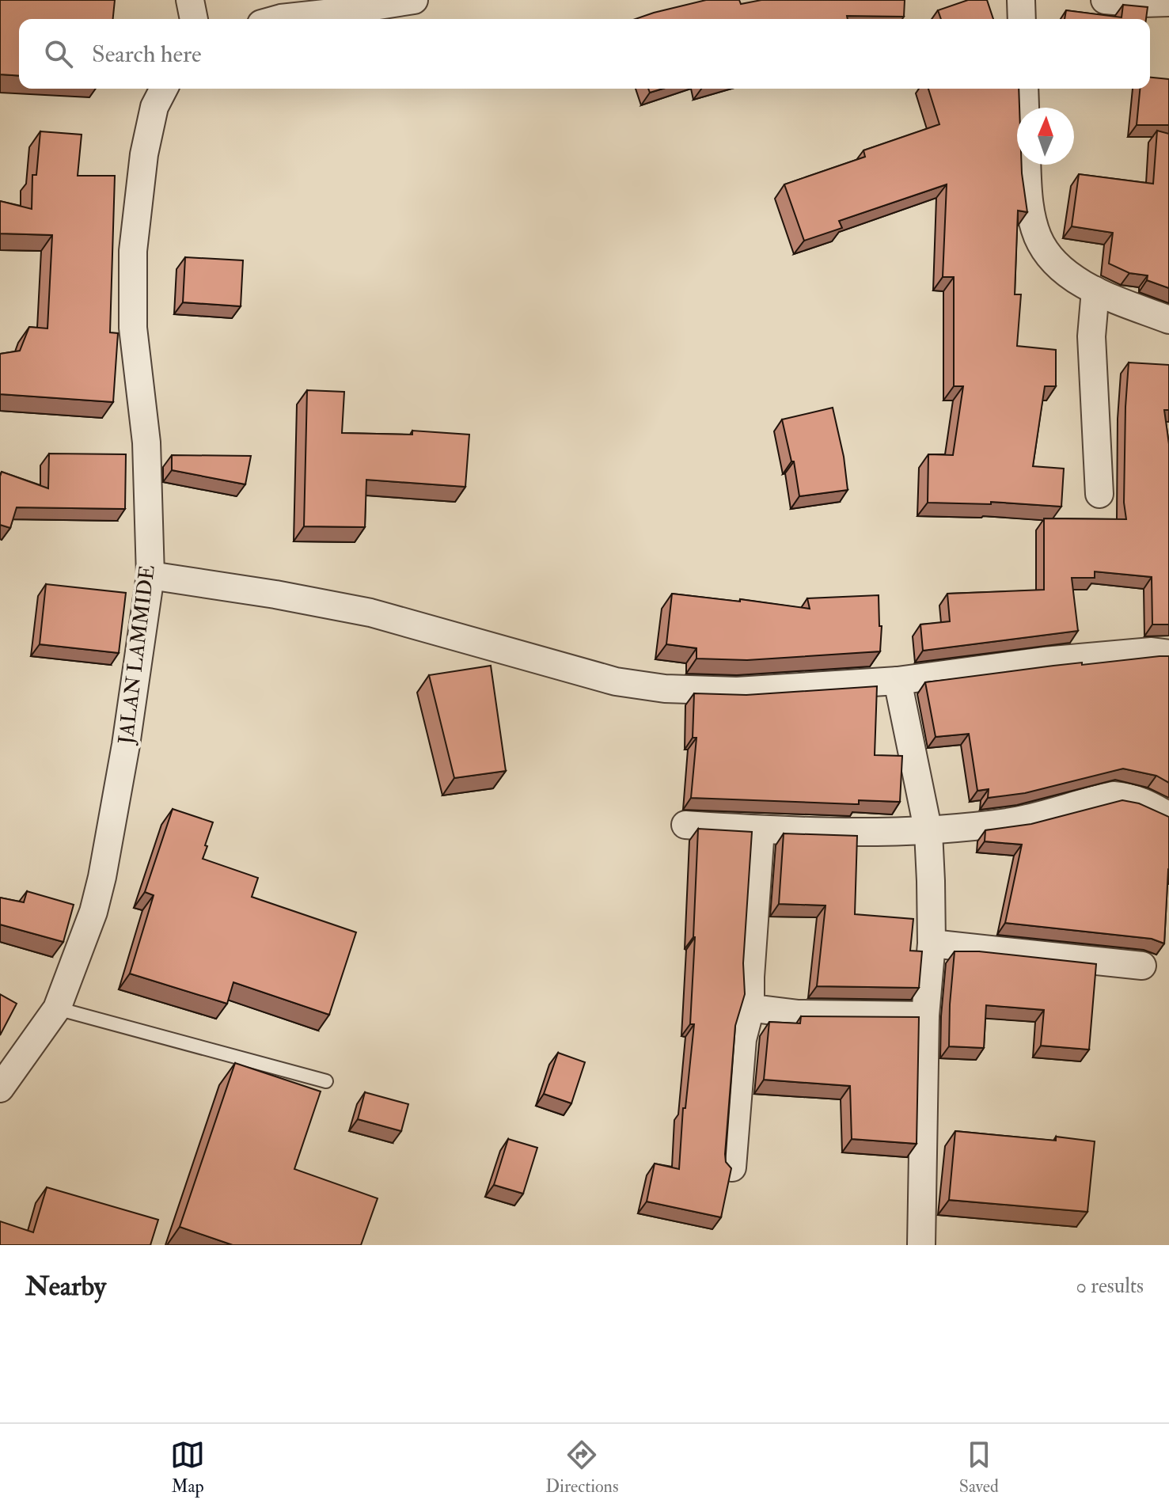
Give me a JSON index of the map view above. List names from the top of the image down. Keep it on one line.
{"streets":{"street":["JALAN LAMMIDE"]},"north":"top","page":{"search":"Search here","heading":["Nearby","0 results"],"nav":["Map","Directions","Saved"]}}
